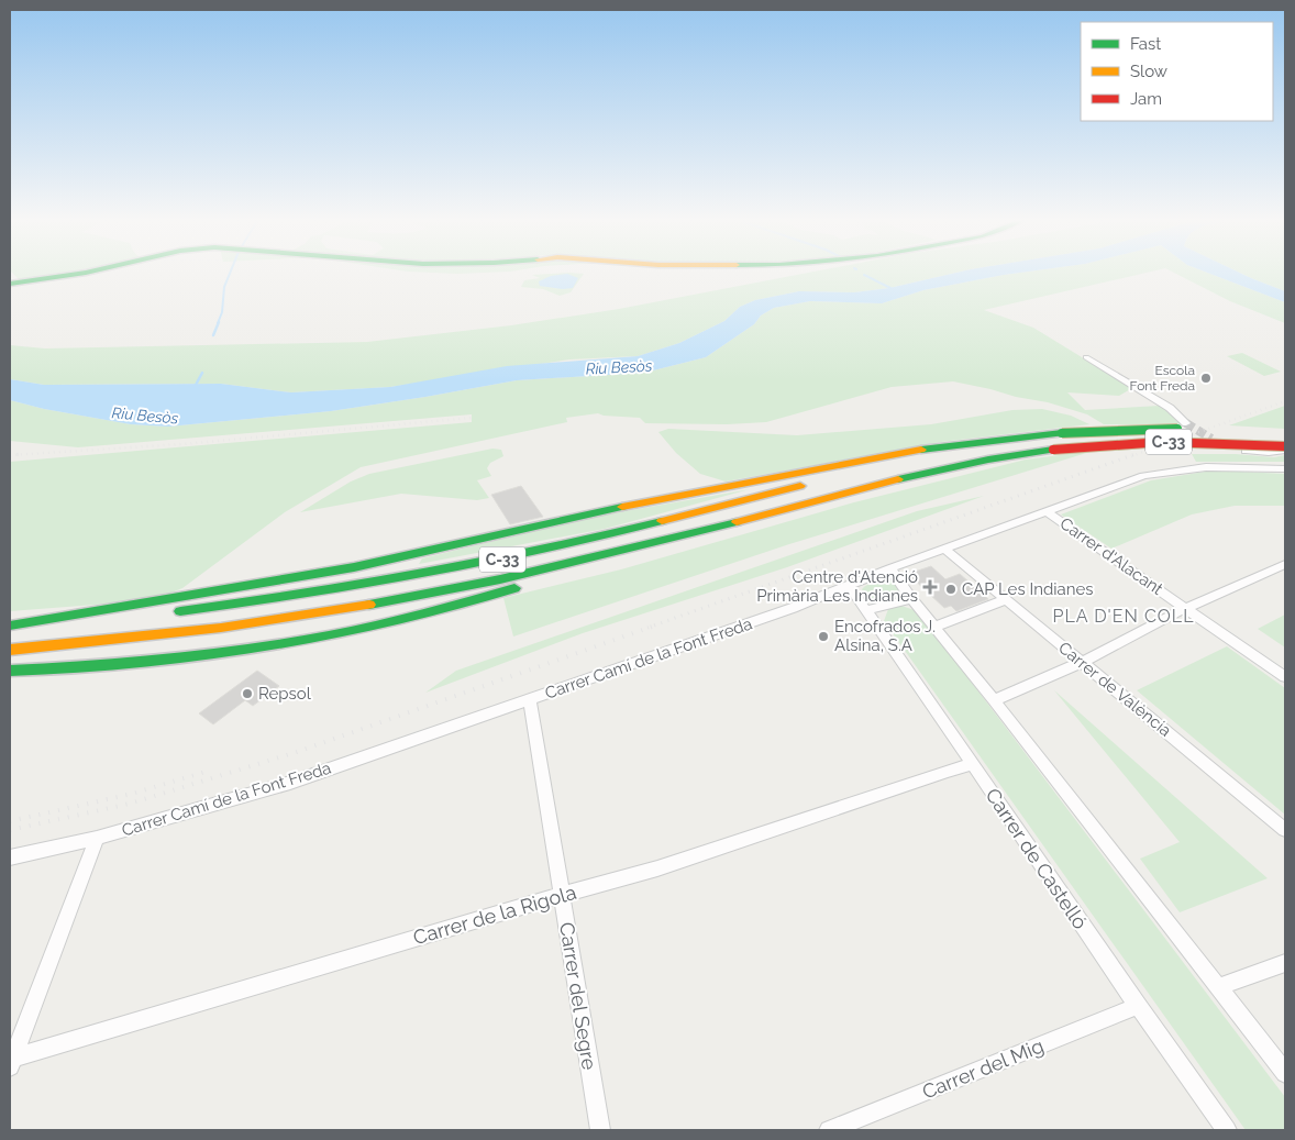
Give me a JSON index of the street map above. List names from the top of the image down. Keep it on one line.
{"streets":{"main road":["C-33"],"street":["Carrer d'Alacant","Carrer Camí de la Font Freda","Carrer de València","Carrer de Castelló","Carrer de la Rigola","Carrer del Segre","Carrer del Mig"]},"crossings":[["Carrer d'Alacant","Carrer Camí de la Font Freda"],["Carrer Camí de la Font Freda","Carrer de València"],["Carrer Camí de la Font Freda","Carrer de Castelló"],["Carrer Camí de la Font Freda","Carrer del Segre"],["Carrer de Castelló","Carrer de la Rigola"],["Carrer de Castelló","Carrer del Mig"],["Carrer de la Rigola","Carrer del Segre"]],"districts":["PLA D'EN COLL"],"water":["Riu Besòs"],"places":{"other":["Escola Font Freda","CAP Les Indianes","Encofrados J. Alsina, S.A","Repsol"],"health":["Centre d'Atenció Primària Les Indianes"]},"legend":["Fast","Slow","Jam"]}
